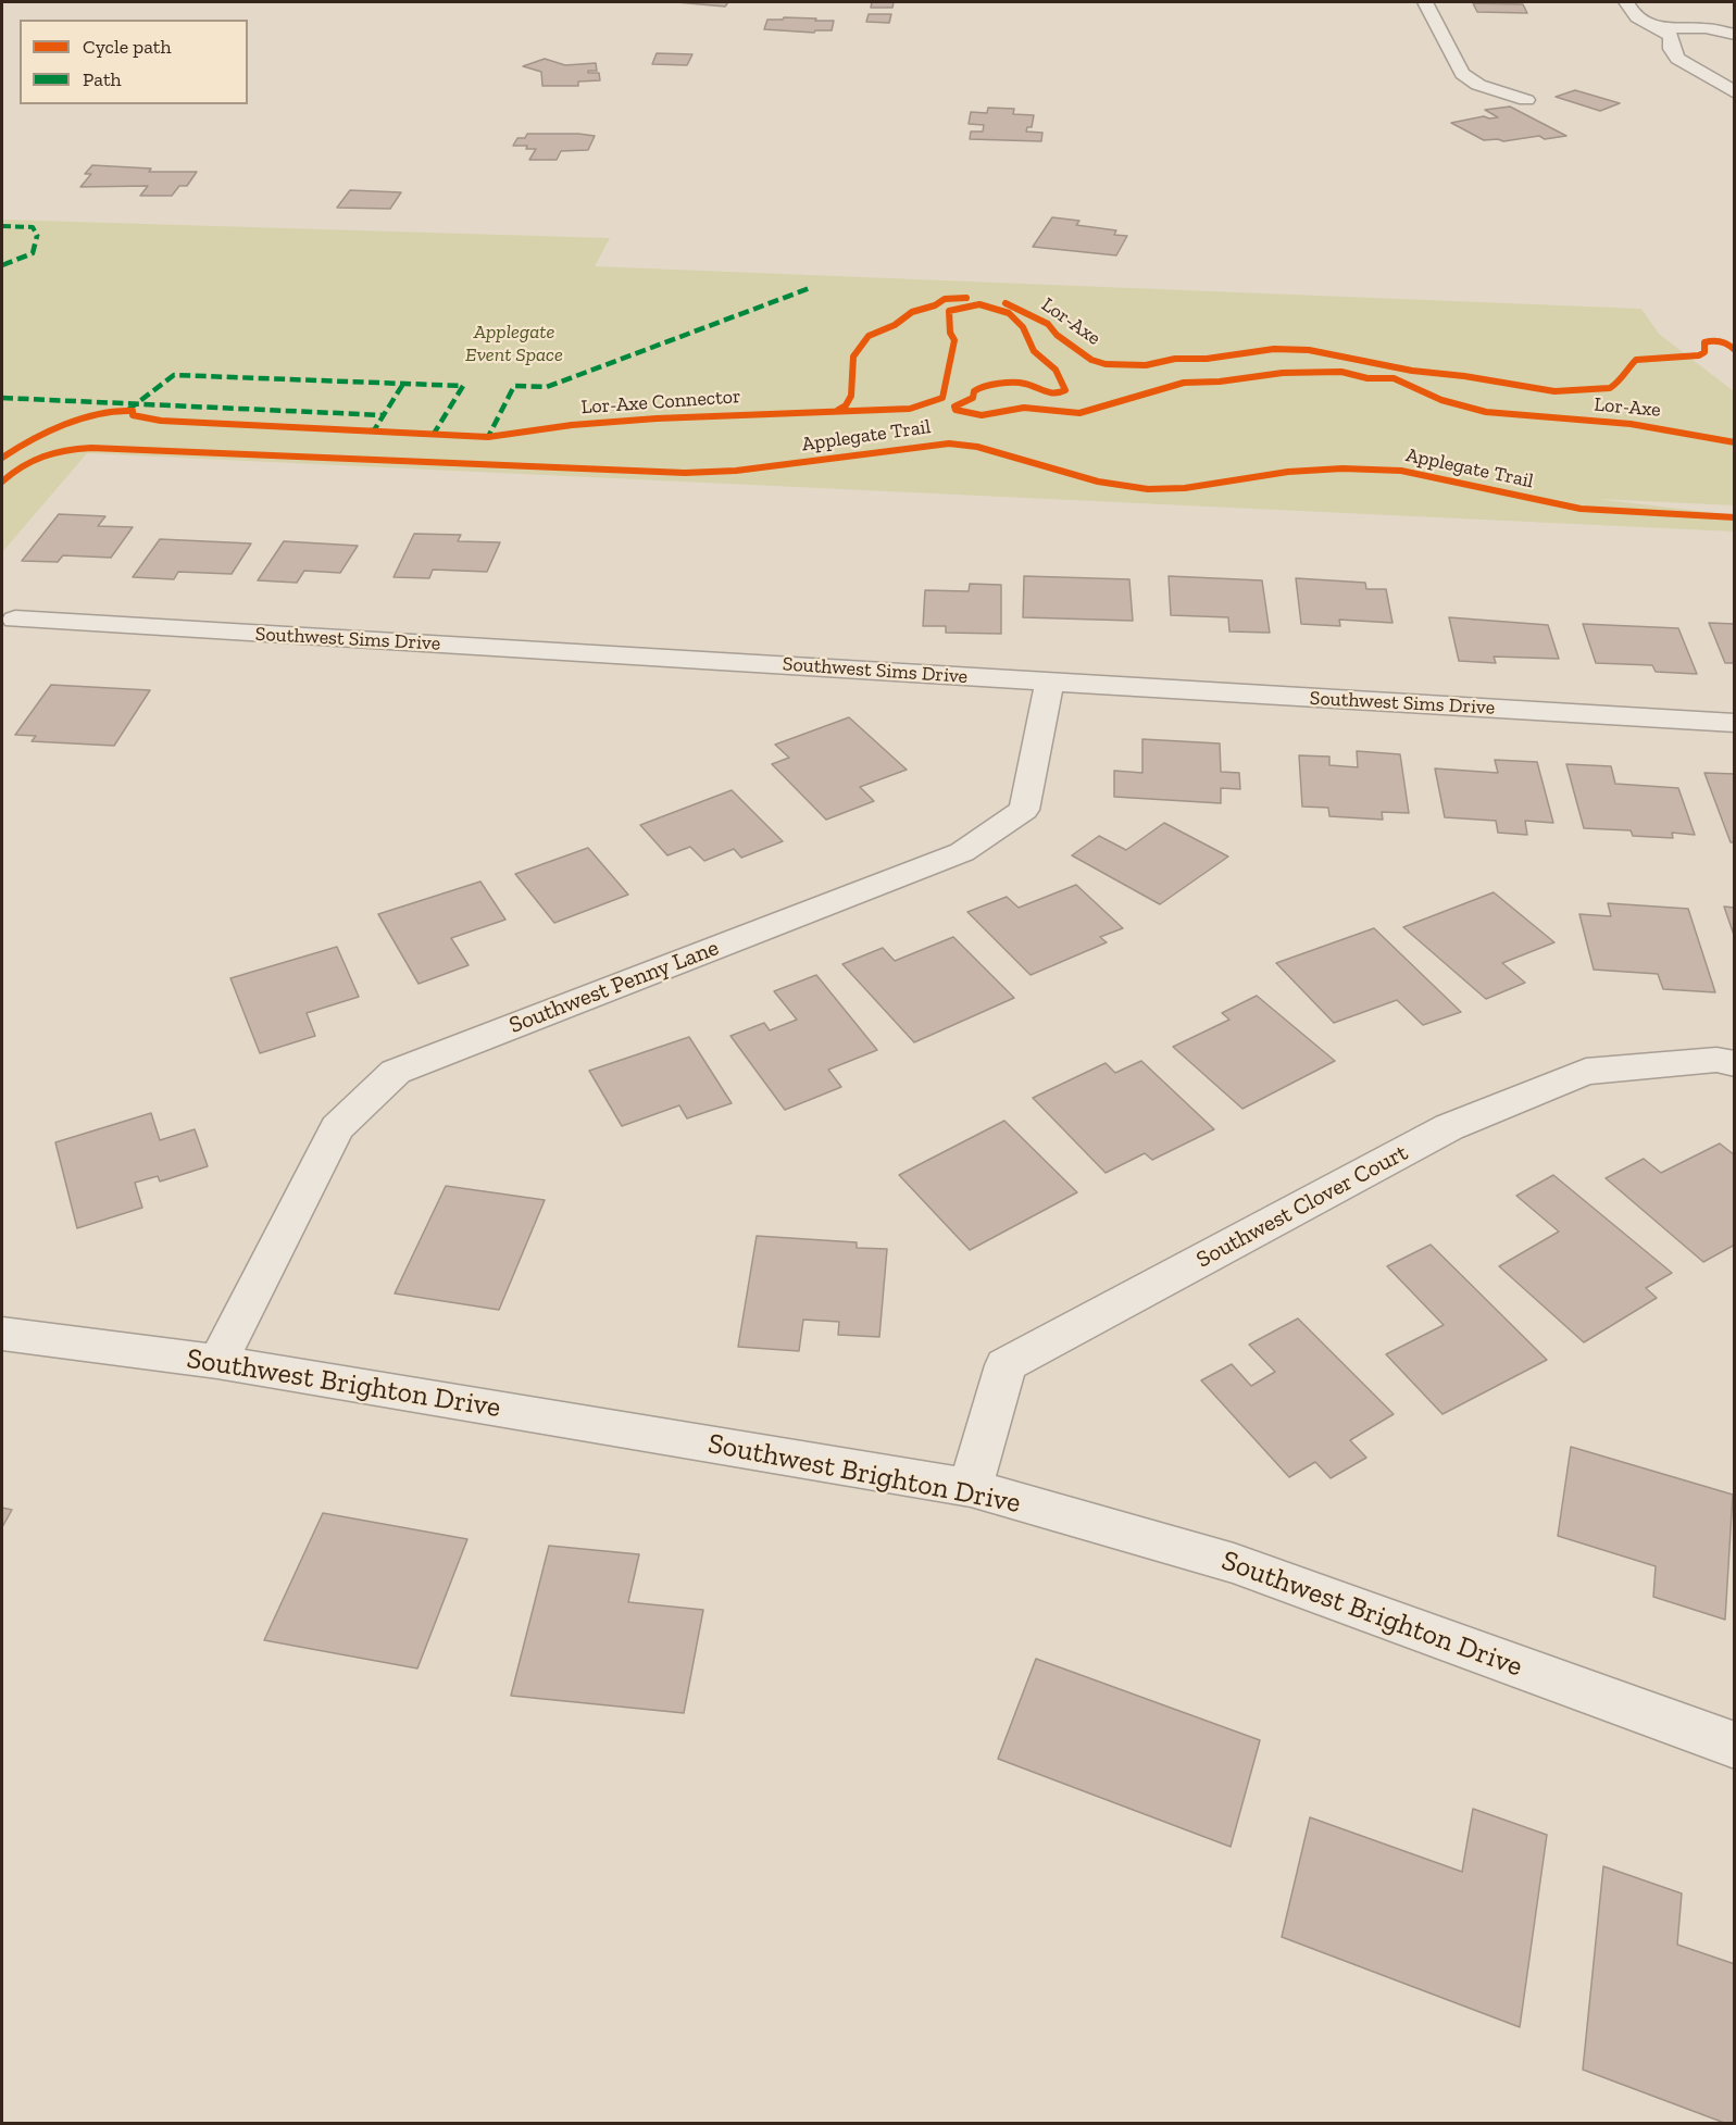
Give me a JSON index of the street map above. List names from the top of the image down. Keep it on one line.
{"streets":{"street":["Southwest Sims Drive","Southwest Penny Lane","Southwest Clover Court","Southwest Brighton Drive"],"cycle path":["Lor-Axe","Lor-Axe Connector","Applegate Trail"]},"crossings":[["Southwest Sims Drive","Southwest Penny Lane"],["Southwest Penny Lane","Southwest Brighton Drive"],["Southwest Clover Court","Southwest Brighton Drive"]],"parks":["Applegate Event Space"],"legend":["Cycle path","Path"]}
